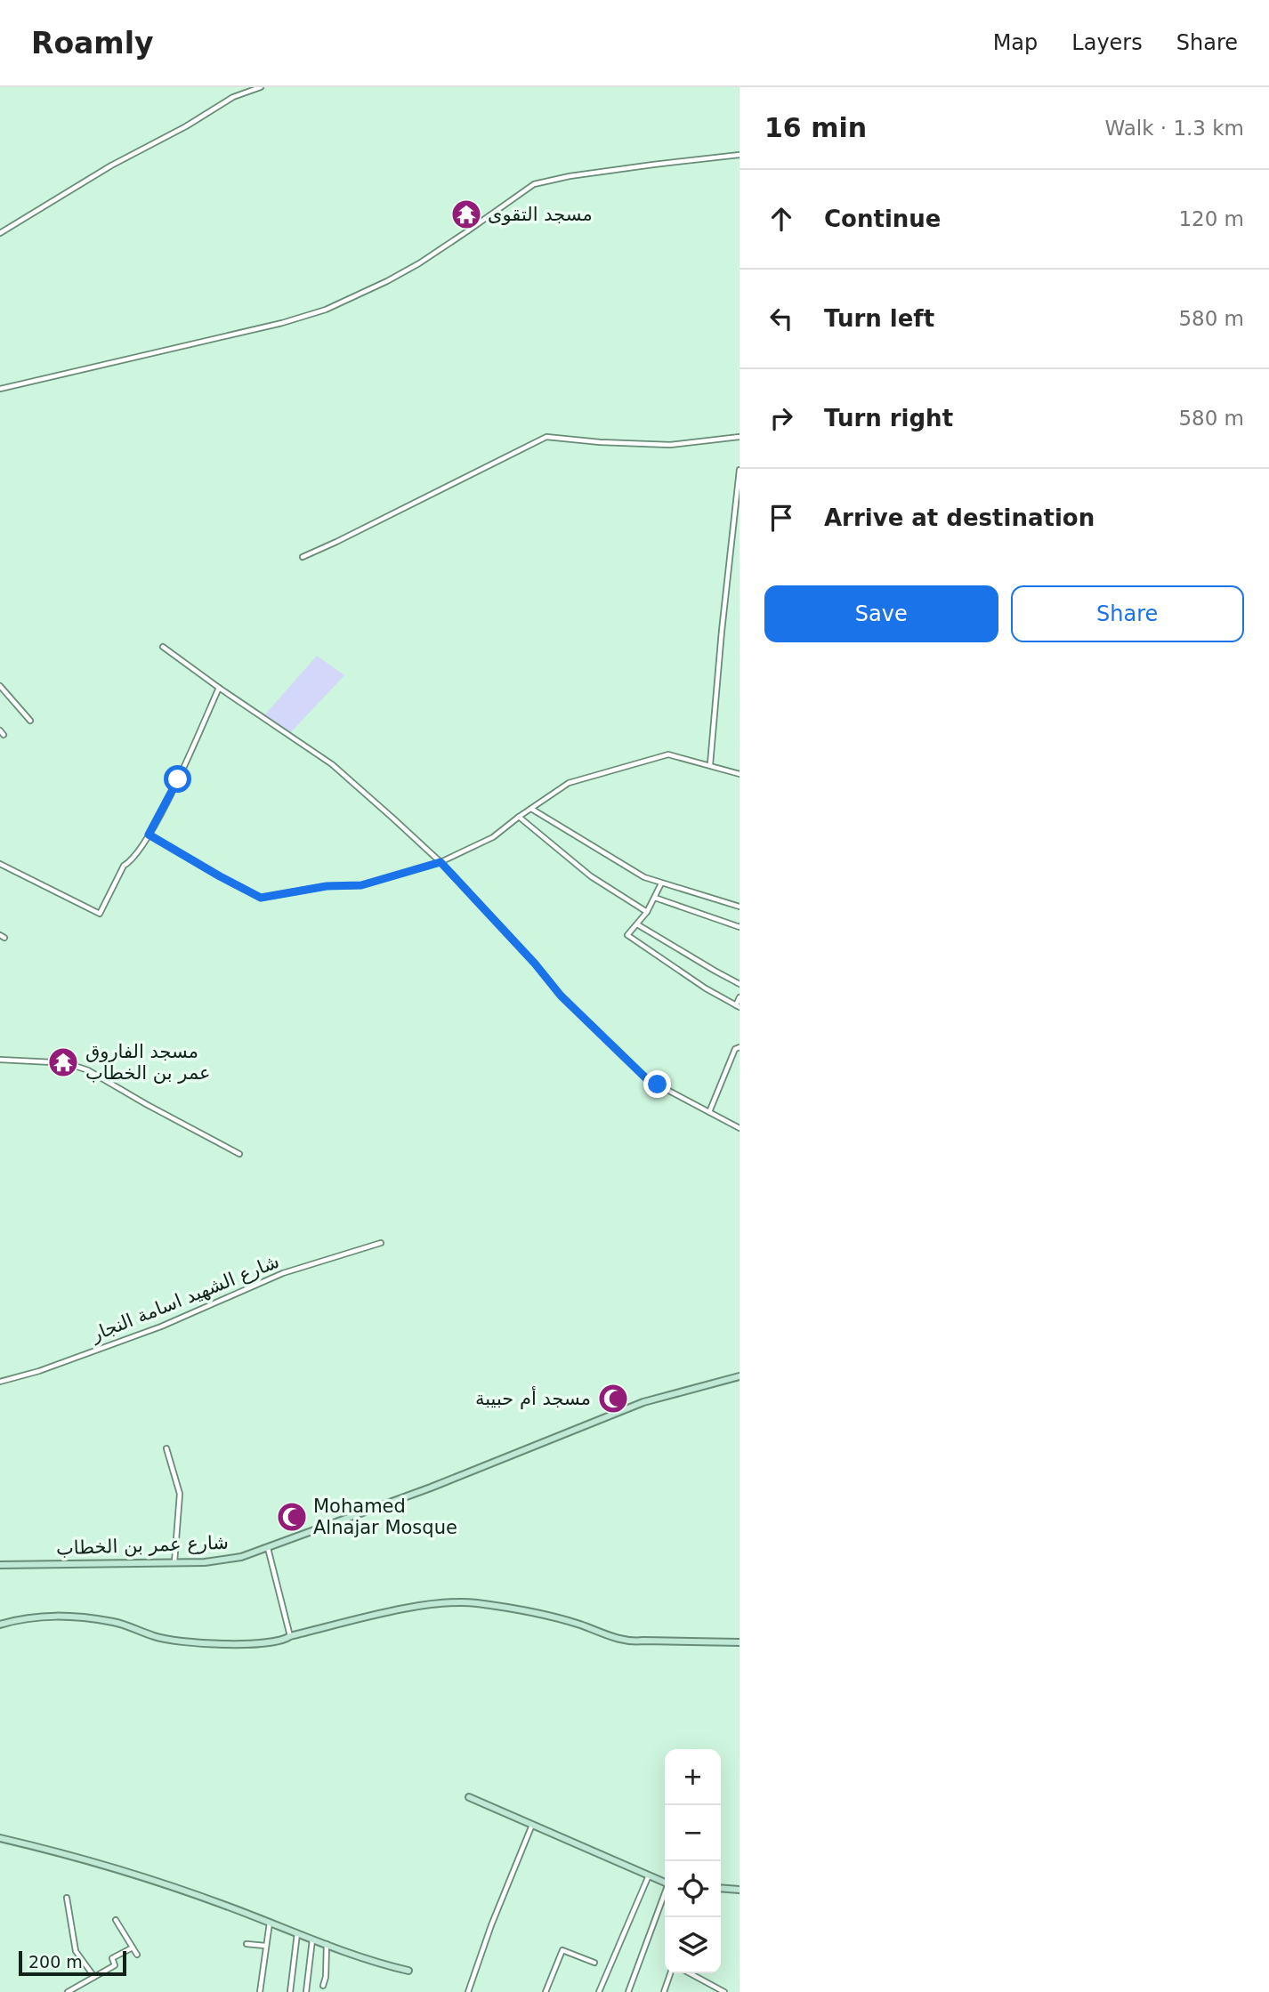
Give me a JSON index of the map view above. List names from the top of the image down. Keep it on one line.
{"streets":{"street":["شارع الشهيد اسامة النجار","شارع عمر بن الخطاب"]},"places":{"temple":["مسجد التقوى","مسجد الفاروق عمر بن الخطاب"],"mosque":["مسجد أم حبيبة","Mohamed Alnajar Mosque"]},"scale_bar":"200 m","page":{"header":"Roamly","nav":["Map","Layers","Share"],"heading":["16 min","Walk · 1.3 km"],"list":[["Continue","120 m"],["Turn left","580 m"],["Turn right","580 m"],"Arrive at destination"],"buttons":["Save","Share"],"map_buttons":["+","−"],"scale":"200 m"}}
